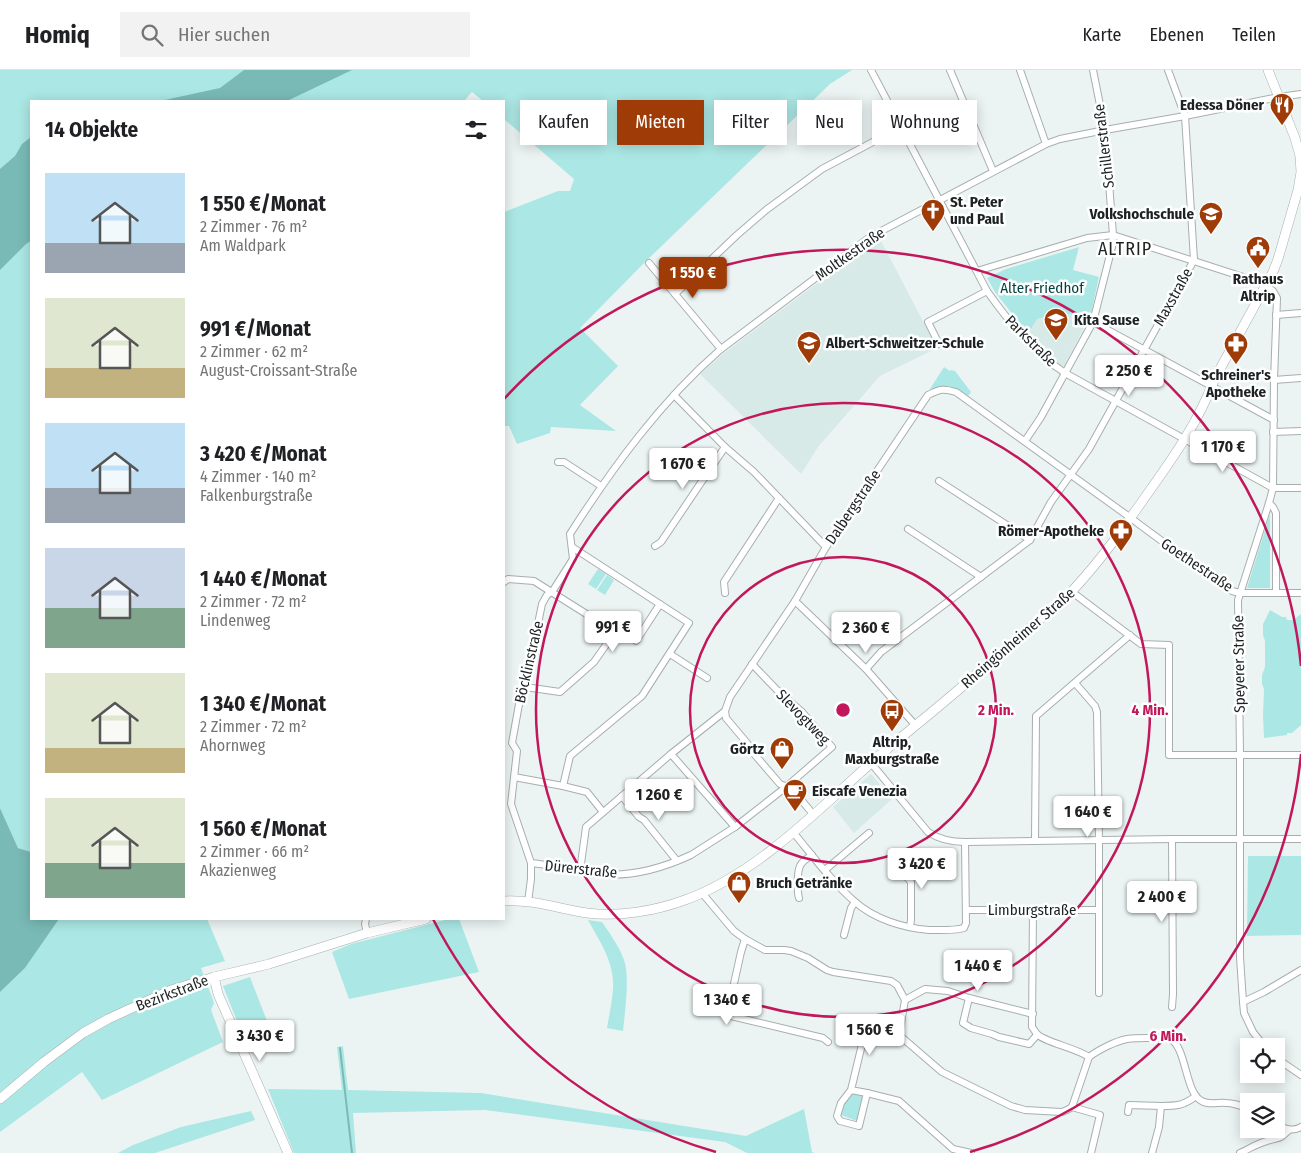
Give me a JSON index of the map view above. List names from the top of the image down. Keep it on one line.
{"streets":{"street":["Schillerstraße","Moltkestraße","Maxstraße","Parkstraße","Dalbergstraße","Goethestraße","Rheingönheimer Straße","Böcklinstraße","Speyerer Straße","Slevogtweg","Dürerstraße","Limburgstraße","Bezirkstraße"]},"crossings":[["Schillerstraße","Moltkestraße"],["Schillerstraße","Parkstraße"],["Schillerstraße","Dalbergstraße"],["Moltkestraße","Maxstraße"],["Moltkestraße","Parkstraße"],["Moltkestraße","Rheingönheimer Straße"],["Moltkestraße","Böcklinstraße"],["Maxstraße","Parkstraße"],["Maxstraße","Dalbergstraße"],["Parkstraße","Rheingönheimer Straße"],["Parkstraße","Speyerer Straße"],["Dalbergstraße","Goethestraße"],["Dalbergstraße","Rheingönheimer Straße"],["Dalbergstraße","Slevogtweg"],["Goethestraße","Rheingönheimer Straße"],["Goethestraße","Speyerer Straße"],["Rheingönheimer Straße","Böcklinstraße"],["Rheingönheimer Straße","Speyerer Straße"],["Böcklinstraße","Dürerstraße"],["Slevogtweg","Dürerstraße"]],"districts":["ALTRIP"],"parks":["Alter Friedhof"],"places":{"restaurant":["Edessa Döner"],"church":["St. Peter und Paul"],"school or university":["Volkshochschule","Kita Sause","Albert-Schweitzer-Schule"],"public building":["Rathaus Altrip"],"pharmacy":["Schreiner's Apotheke","Römer-Apotheke"],"bus stop":["Altrip, Maxburgstraße"],"shop":["Görtz","Bruch Getränke"],"cafe":["Eiscafe Venezia"]},"page":{"header":"Homiq","search":"Hier suchen","nav":["Karte","Ebenen","Teilen"],"chip":["Kaufen","Mieten","Filter","Neu","Wohnung"],"heading":"14 Objekte","list":[{"name":"1 550 €/Monat","note":"2 Zimmer · 76 m² · Am Waldpark"},{"name":"991 €/Monat","note":"2 Zimmer · 62 m² · August-Croissant-Straße"},{"name":"3 420 €/Monat","note":"4 Zimmer · 140 m² · Falkenburgstraße"},{"name":"1 440 €/Monat","note":"2 Zimmer · 72 m² · Lindenweg"},{"name":"1 340 €/Monat","note":"2 Zimmer · 72 m² · Ahornweg"},{"name":"1 560 €/Monat","note":"2 Zimmer · 66 m² · Akazienweg"}],"price":["1 550 €","2 250 €","1 170 €","1 670 €","991 €","2 360 €","1 260 €","1 640 €","3 420 €","2 400 €","1 440 €","1 340 €","1 560 €","3 430 €"]},"rings":["2 Min.","4 Min.","6 Min."]}
